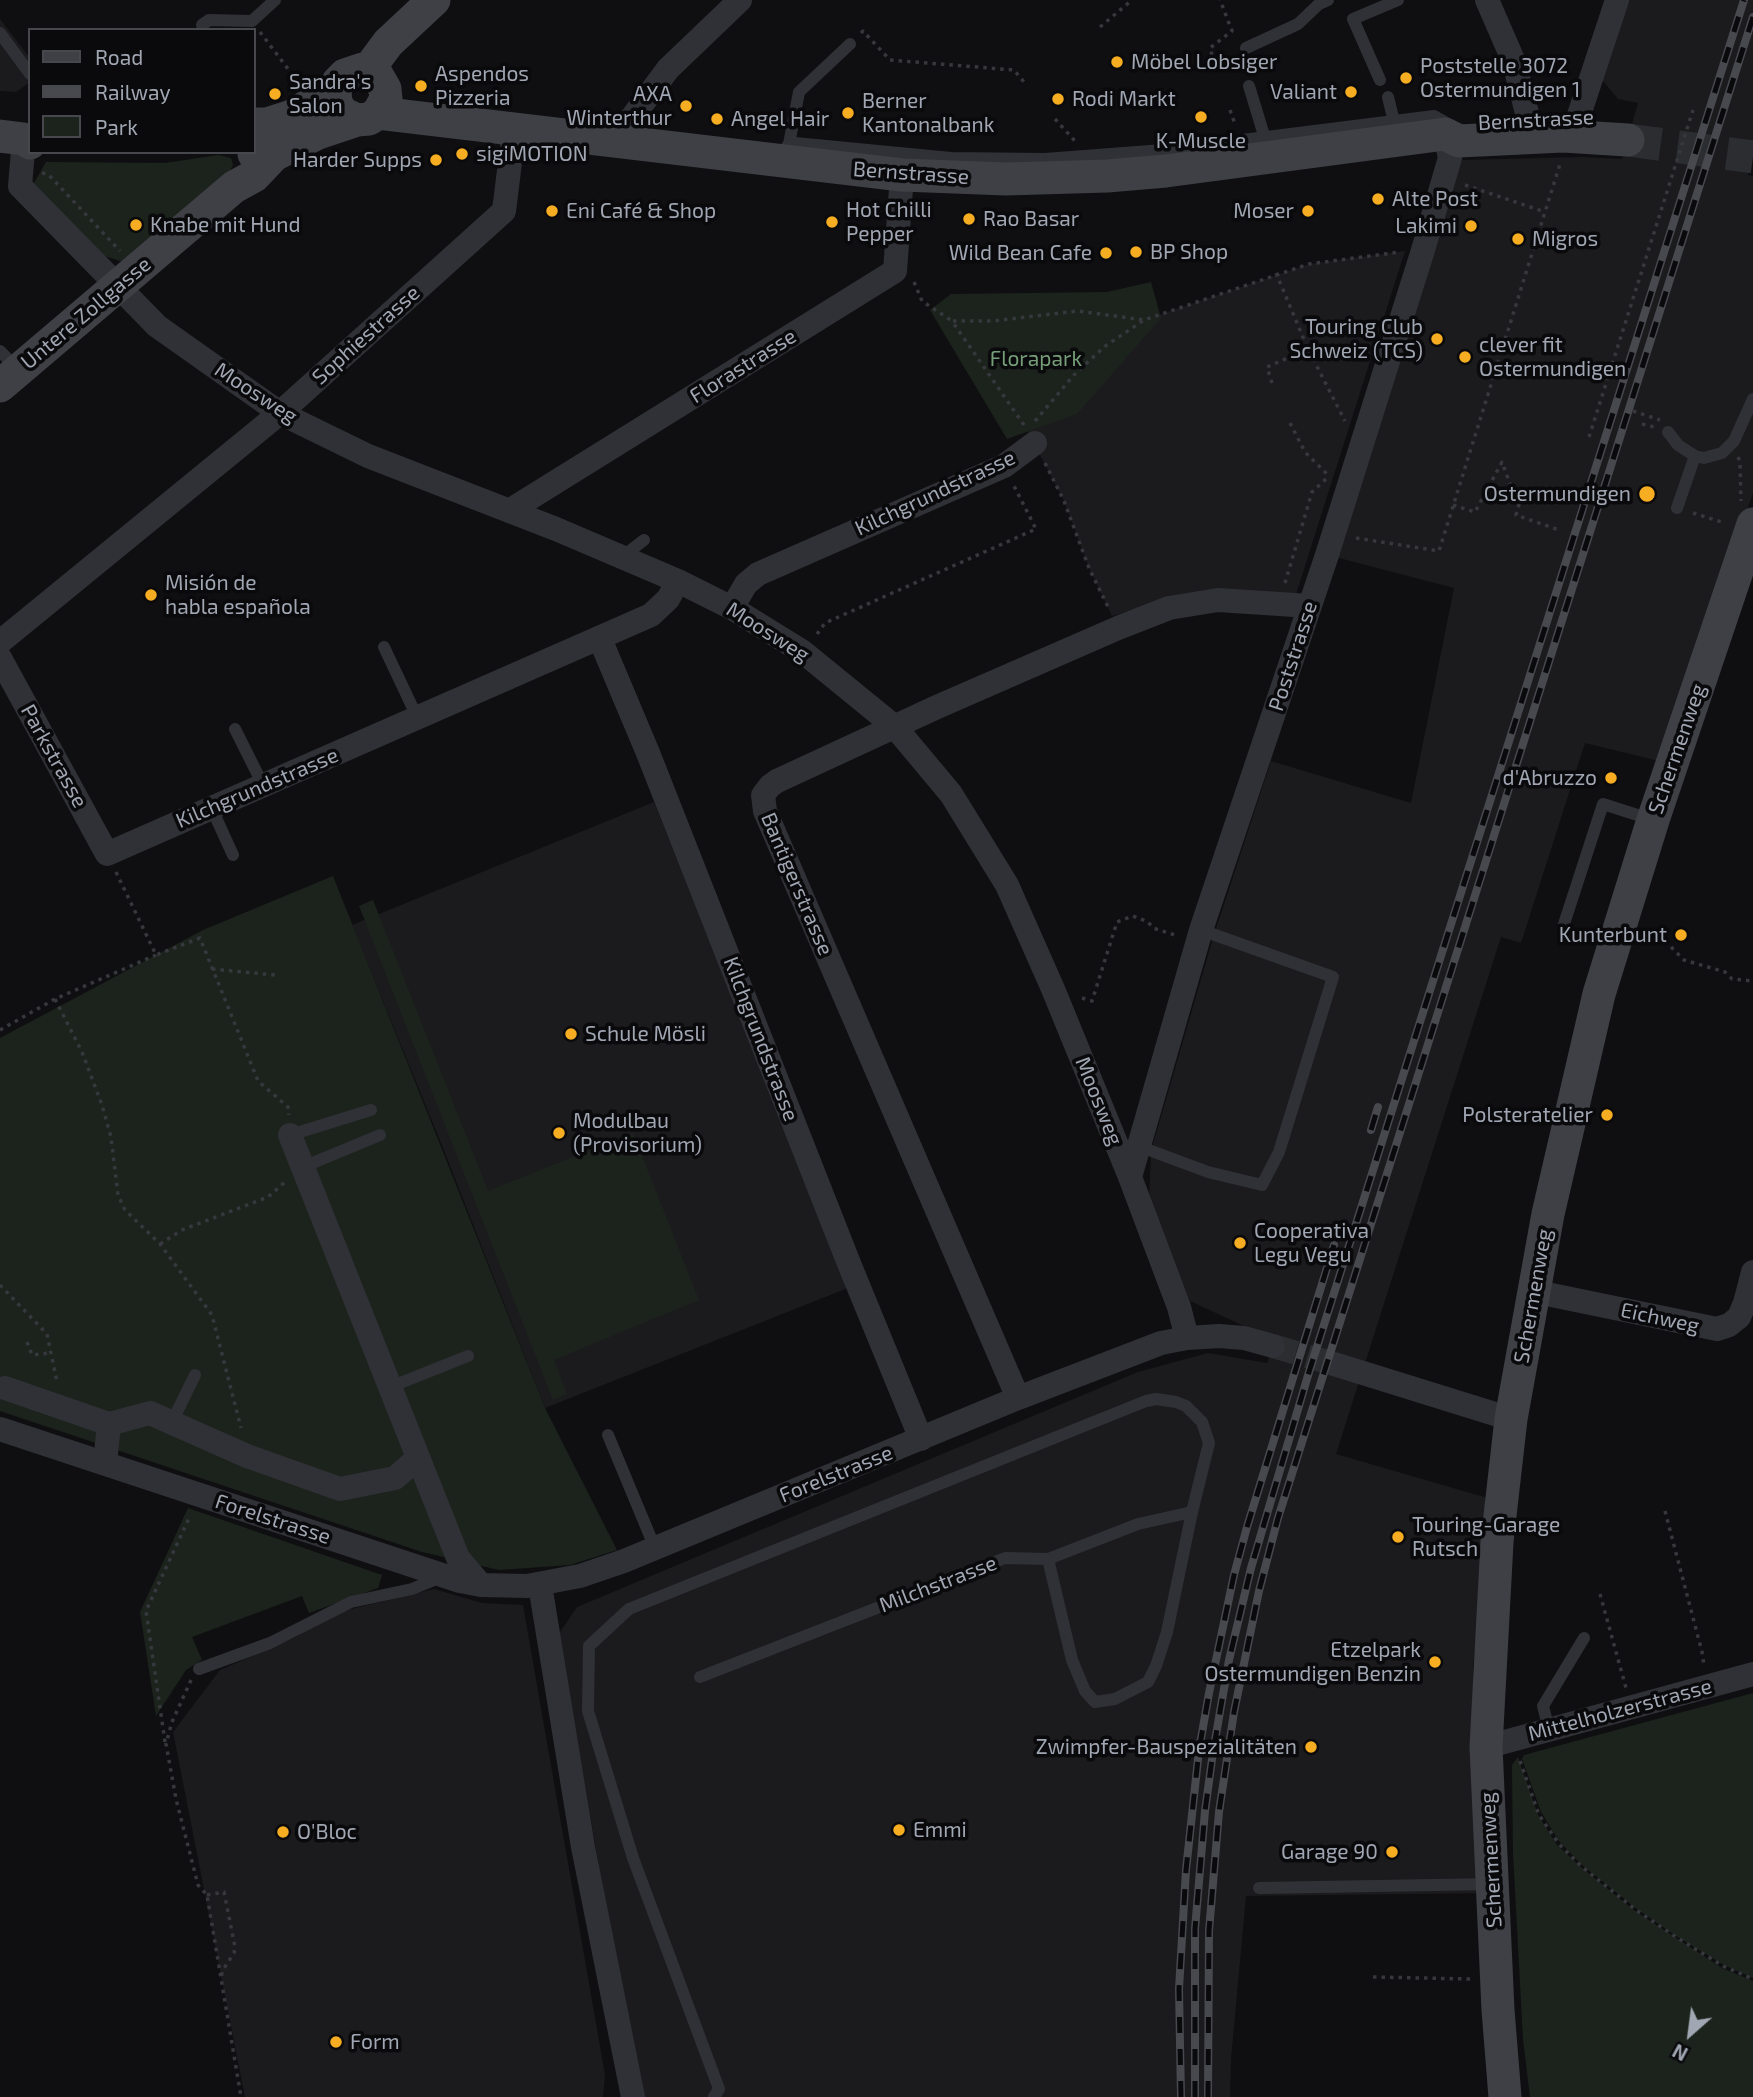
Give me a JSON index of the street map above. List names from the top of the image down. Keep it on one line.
{"streets":{"street":["Bernstrasse","Untere Zollgasse","Sophiestrasse","Florastrasse","Moosweg","Kilchgrundstrasse","Poststrasse","Schermenweg","Parkstrasse","Bantigerstrasse","Eichweg","Forelstrasse","Mittelholzerstrasse"],"lane":["Milchstrasse"]},"crossings":[["Bernstrasse","Sophiestrasse"],["Bernstrasse","Poststrasse"],["Untere Zollgasse","Moosweg"],["Sophiestrasse","Moosweg"],["Florastrasse","Moosweg"],["Moosweg","Kilchgrundstrasse"],["Moosweg","Poststrasse"],["Moosweg","Bantigerstrasse"],["Moosweg","Forelstrasse"],["Kilchgrundstrasse","Parkstrasse"],["Kilchgrundstrasse","Forelstrasse"],["Poststrasse","Bantigerstrasse"],["Schermenweg","Eichweg"],["Schermenweg","Mittelholzerstrasse"],["Bantigerstrasse","Forelstrasse"]],"parks":["Florapark"],"places":["Möbel Lobsiger","Poststelle 3072 Ostermundigen 1","Aspendos Pizzeria","Valiant","Sandra's Salon","Rodi Markt","AXA Winterthur","Berner Kantonalbank","K-Muscle","Angel Hair","sigiMOTION","Harder Supps","Alte Post","Eni Café & Shop","Moser","Rao Basar","Hot Chilli Pepper","Knabe mit Hund","Lakimi","Migros","BP Shop","Wild Bean Cafe","Touring Club Schweiz (TCS)","clever fit Ostermundigen","Ostermundigen","Misión de habla española","d'Abruzzo","Kunterbunt","Schule Mösli","Polsteratelier","Modulbau (Provisorium)","Cooperativa Legu Vegu","Touring-Garage Rutsch","Etzelpark Ostermundigen Benzin","Zwimpfer-Bauspezialitäten","Emmi","O'Bloc","Garage 90","Form"],"legend":["Road","Railway","Park"],"north":"bottom left"}
